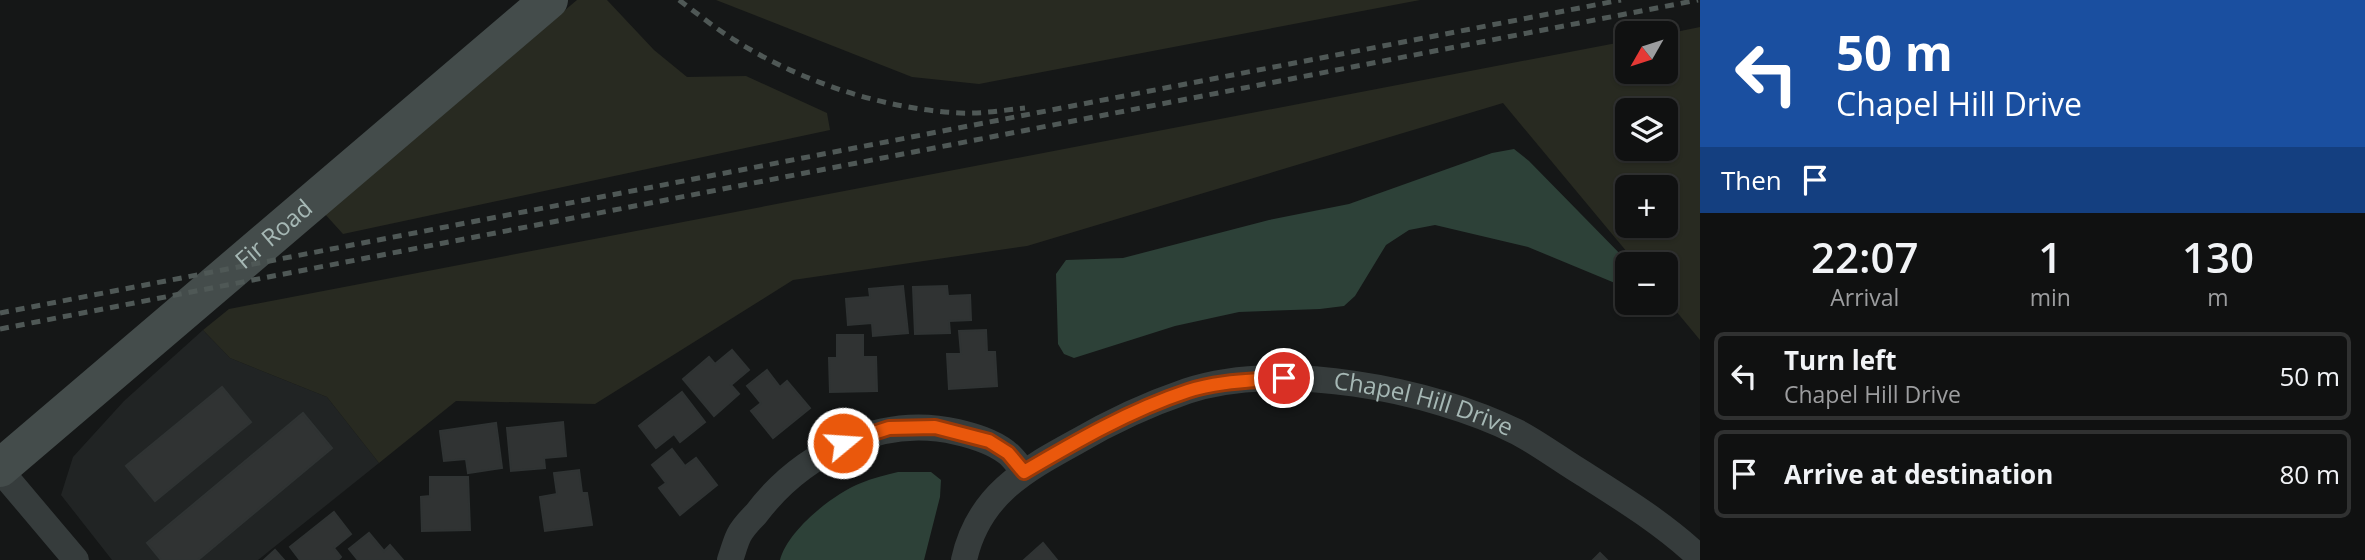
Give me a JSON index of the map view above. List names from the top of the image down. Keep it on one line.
{"streets":{"street":["Fir Road","Chapel Hill Drive"]},"north":"bottom left","page":{"turn":["50 m","Chapel Hill Drive"],"map_buttons":["+","−"],"then":"Then","eta":["22:07","Arrival","1","min","130","m"],"list":[{"name":"Turn left","note":"Chapel Hill Drive","value":"50 m"},{"name":"Arrive at destination","value":"80 m"}]}}
